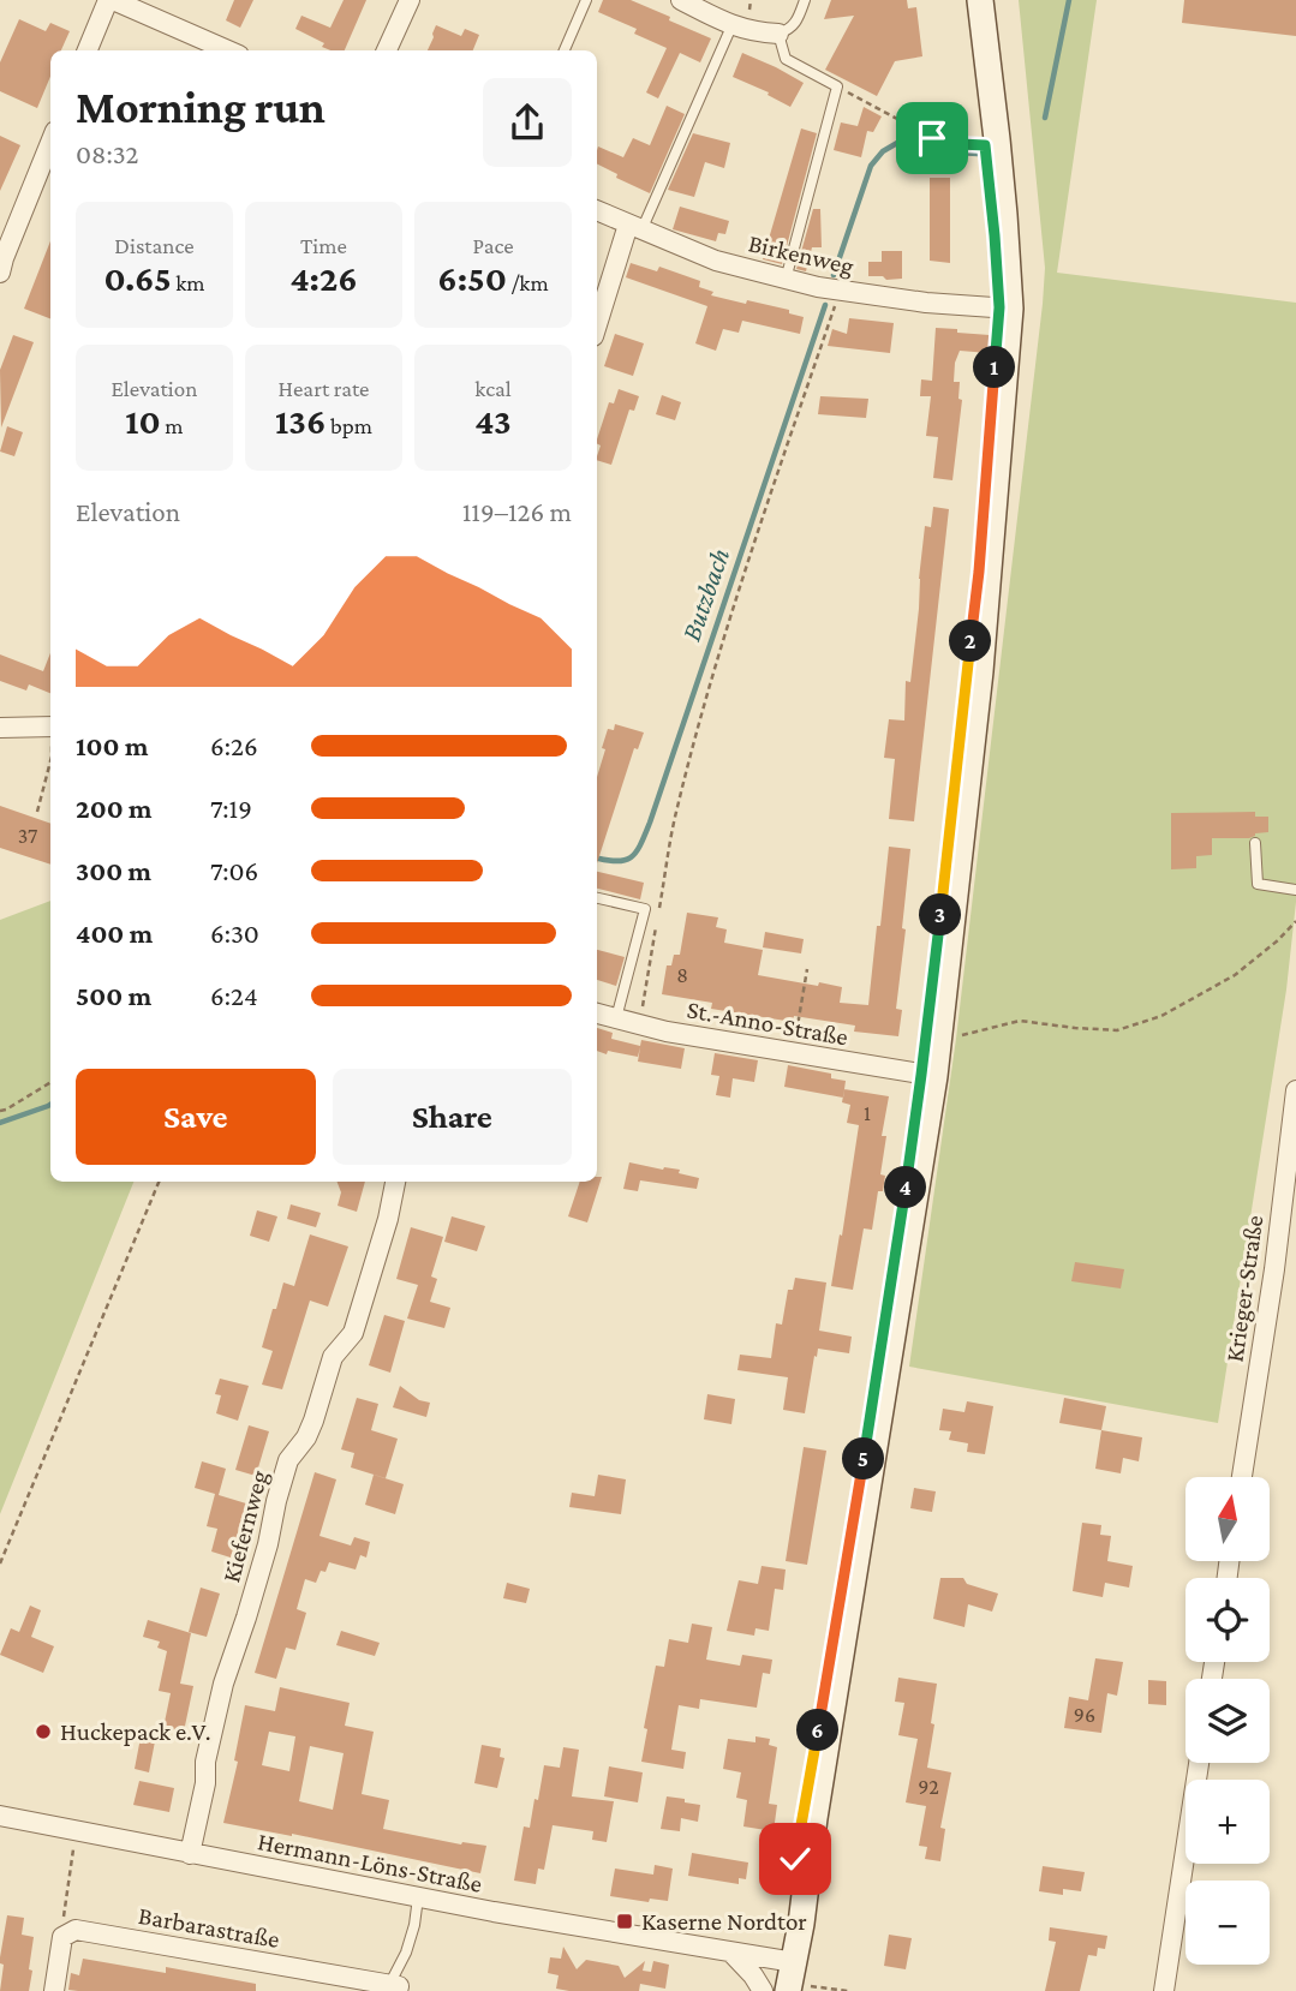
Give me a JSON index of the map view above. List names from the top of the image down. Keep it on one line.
{"streets":{"street":["Birkenweg","St.-Anno-Straße","Krieger-Straße","Kiefernweg","Hermann-Löns-Straße","Barbarastraße"]},"crossings":[["Kiefernweg","Hermann-Löns-Straße"]],"water":["Butzbach"],"places":{"other":["Huckepack e.V."],"transit":["Kaserne Nordtor"]},"house_numbers":["37","8","1","96","92"],"north":"top","page":{"heading":["Morning run","08:32"],"stats":[["Distance","0.65 km"],["Time","4:26"],["Pace","6:50 /km"],["Elevation","10 m"],["Heart rate","136 bpm"],["kcal","43"]],"pins":["1","2","3","4","5","6"],"chart":["Elevation","119–126 m"],"list":[{"name":"100 m","note":"6:26"},{"name":"200 m","note":"7:19"},{"name":"300 m","note":"7:06"},{"name":"400 m","note":"6:30"},{"name":"500 m","note":"6:24"}],"buttons":["Save","Share"],"map_buttons":["+","−"]}}
